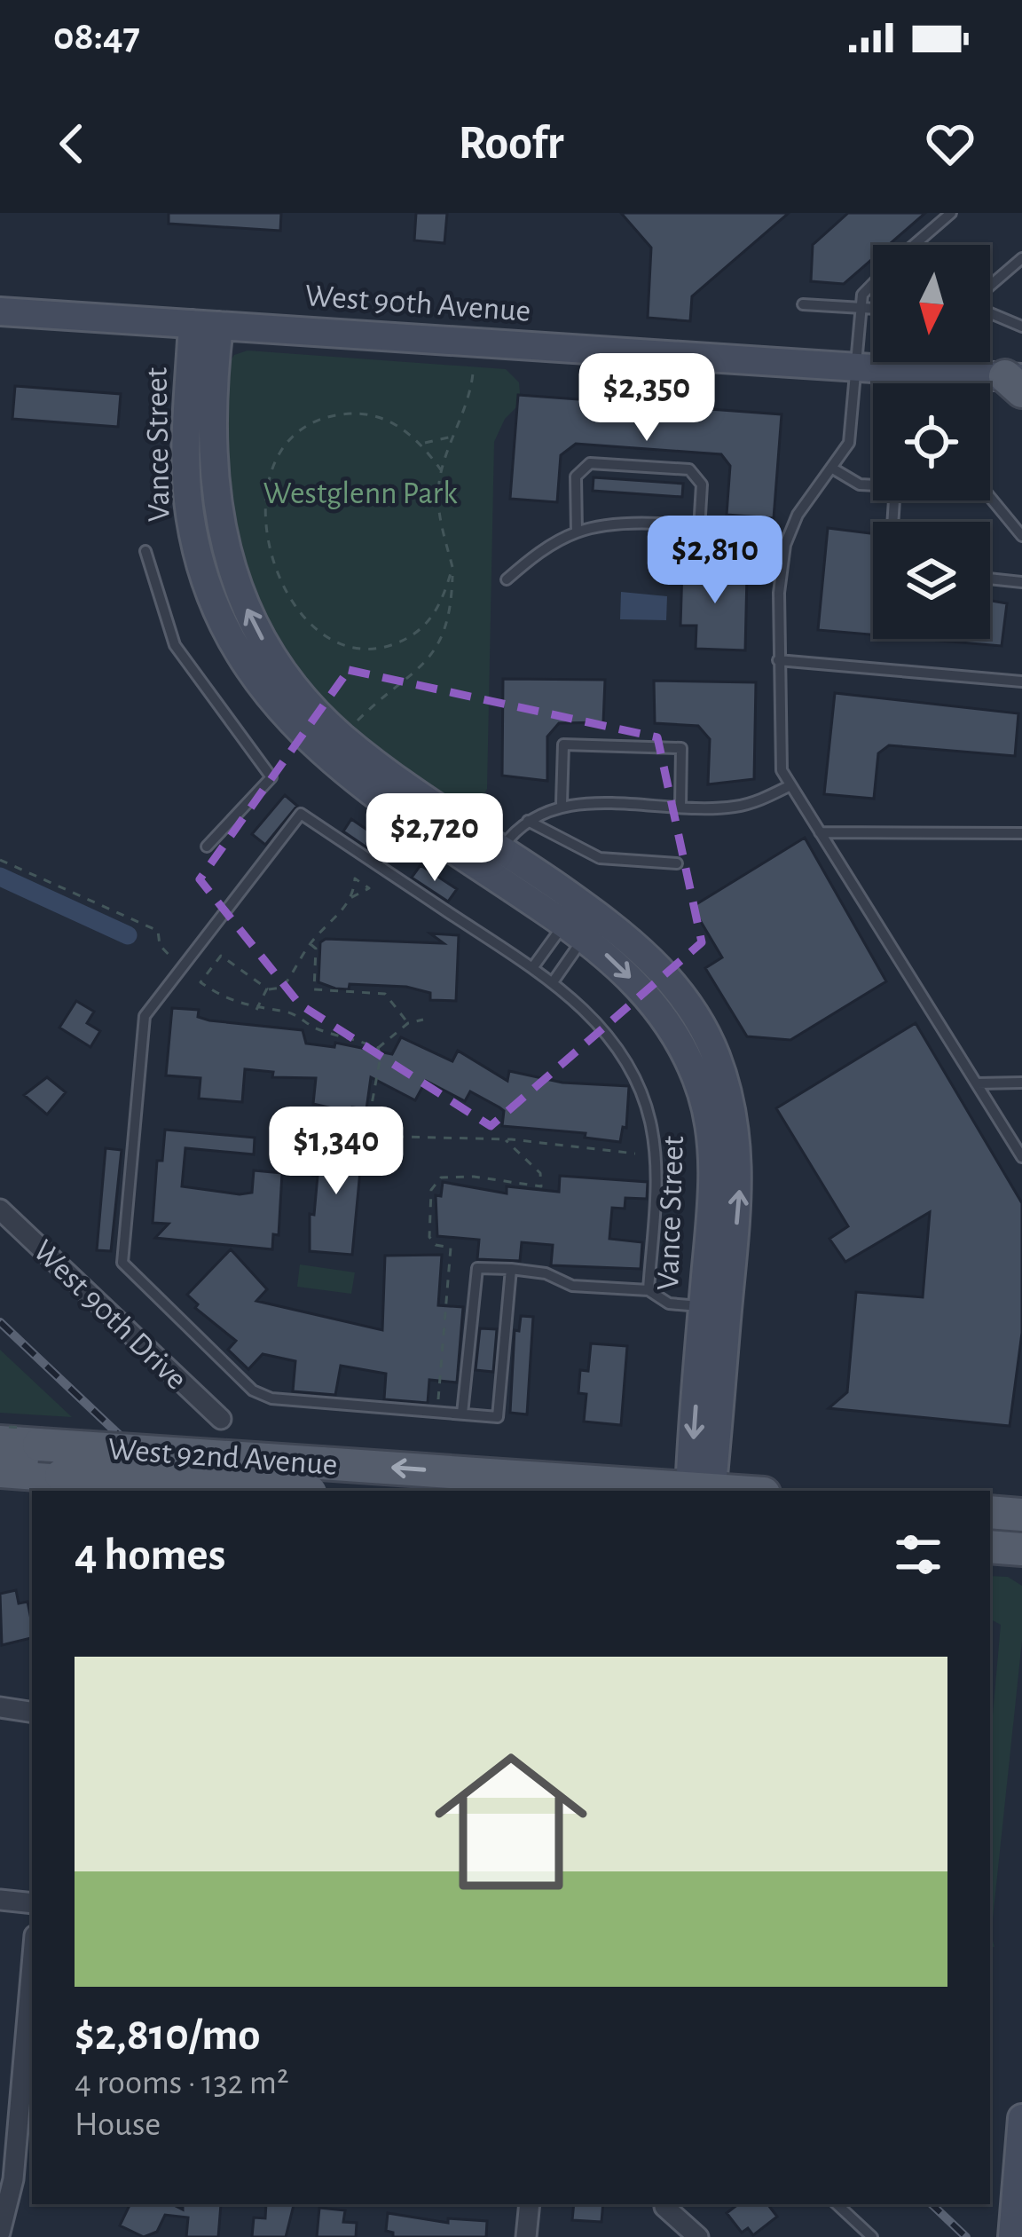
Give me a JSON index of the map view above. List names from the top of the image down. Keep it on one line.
{"streets":{"main road":["West 92nd Avenue"],"street":["West 90th Avenue","Vance Street","West 90th Drive"]},"crossings":[["West 90th Avenue","Vance Street"],["Vance Street","West 92nd Avenue"]],"one_way":["West 92nd Avenue"],"parks":["Westglenn Park"],"north":"bottom","page":{"status":"08:47","header":"Roofr","price":["$2,350","$2,810","$2,720","$1,340"],"heading":"4 homes","list":[{"name":"$2,810/mo","note":"4 rooms · 132 m² · House"}]}}
